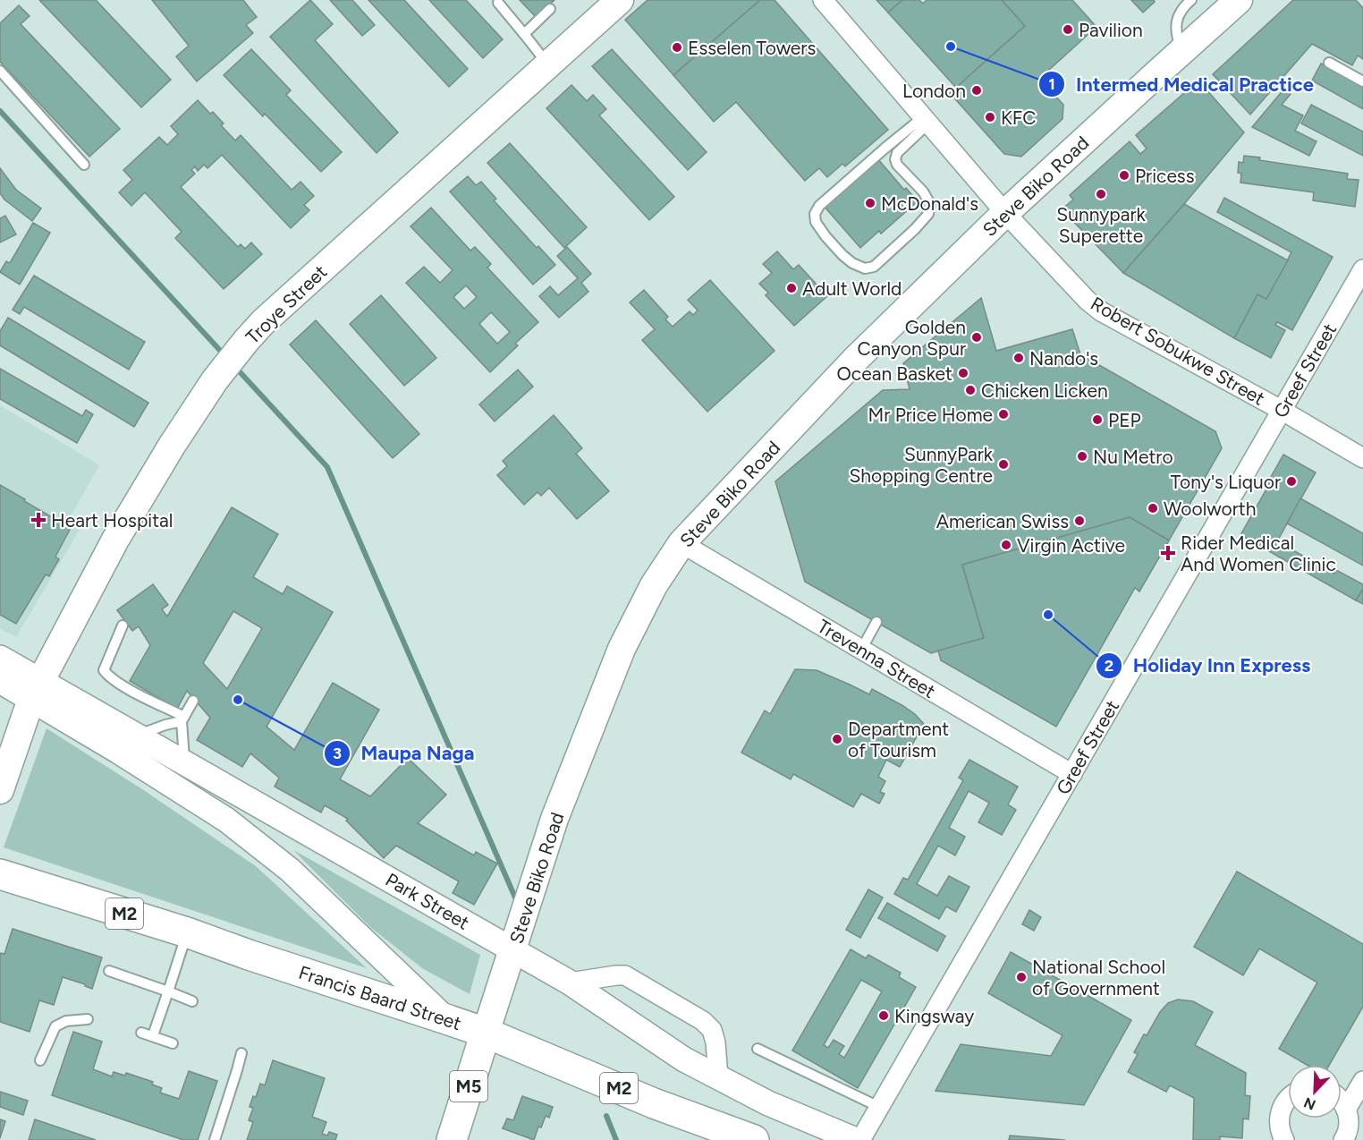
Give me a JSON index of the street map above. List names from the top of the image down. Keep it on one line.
{"streets":{"main road":["Steve Biko Road","Troye Street","M2","Francis Baard Street","M5"],"street":["Robert Sobukwe Street","Greef Street","Trevenna Street","Park Street"]},"crossings":[["Steve Biko Road","Robert Sobukwe Street"],["Steve Biko Road","Trevenna Street"],["Steve Biko Road","Park Street"],["Steve Biko Road","Francis Baard Street"],["Troye Street","Park Street"],["Robert Sobukwe Street","Greef Street"],["Greef Street","Trevenna Street"],["Park Street","Francis Baard Street"]],"places":{"other":["Pavilion","Intermed Medical Practice","Esselen Towers","London","KFC","Pricess","Sunnypark Superette","McDonald's","Adult World","Golden Canyon Spur","Nando's","Ocean Basket","Chicken Licken","Mr Price Home","PEP","Nu Metro","SunnyPark Shopping Centre","Tony's Liquor","Woolworth","American Swiss","Virgin Active","Holiday Inn Express","Maupa Naga","Department of Tourism","National School of Government","Kingsway"],"health":["Heart Hospital","Rider Medical And Women Clinic"]},"north":"bottom left"}
